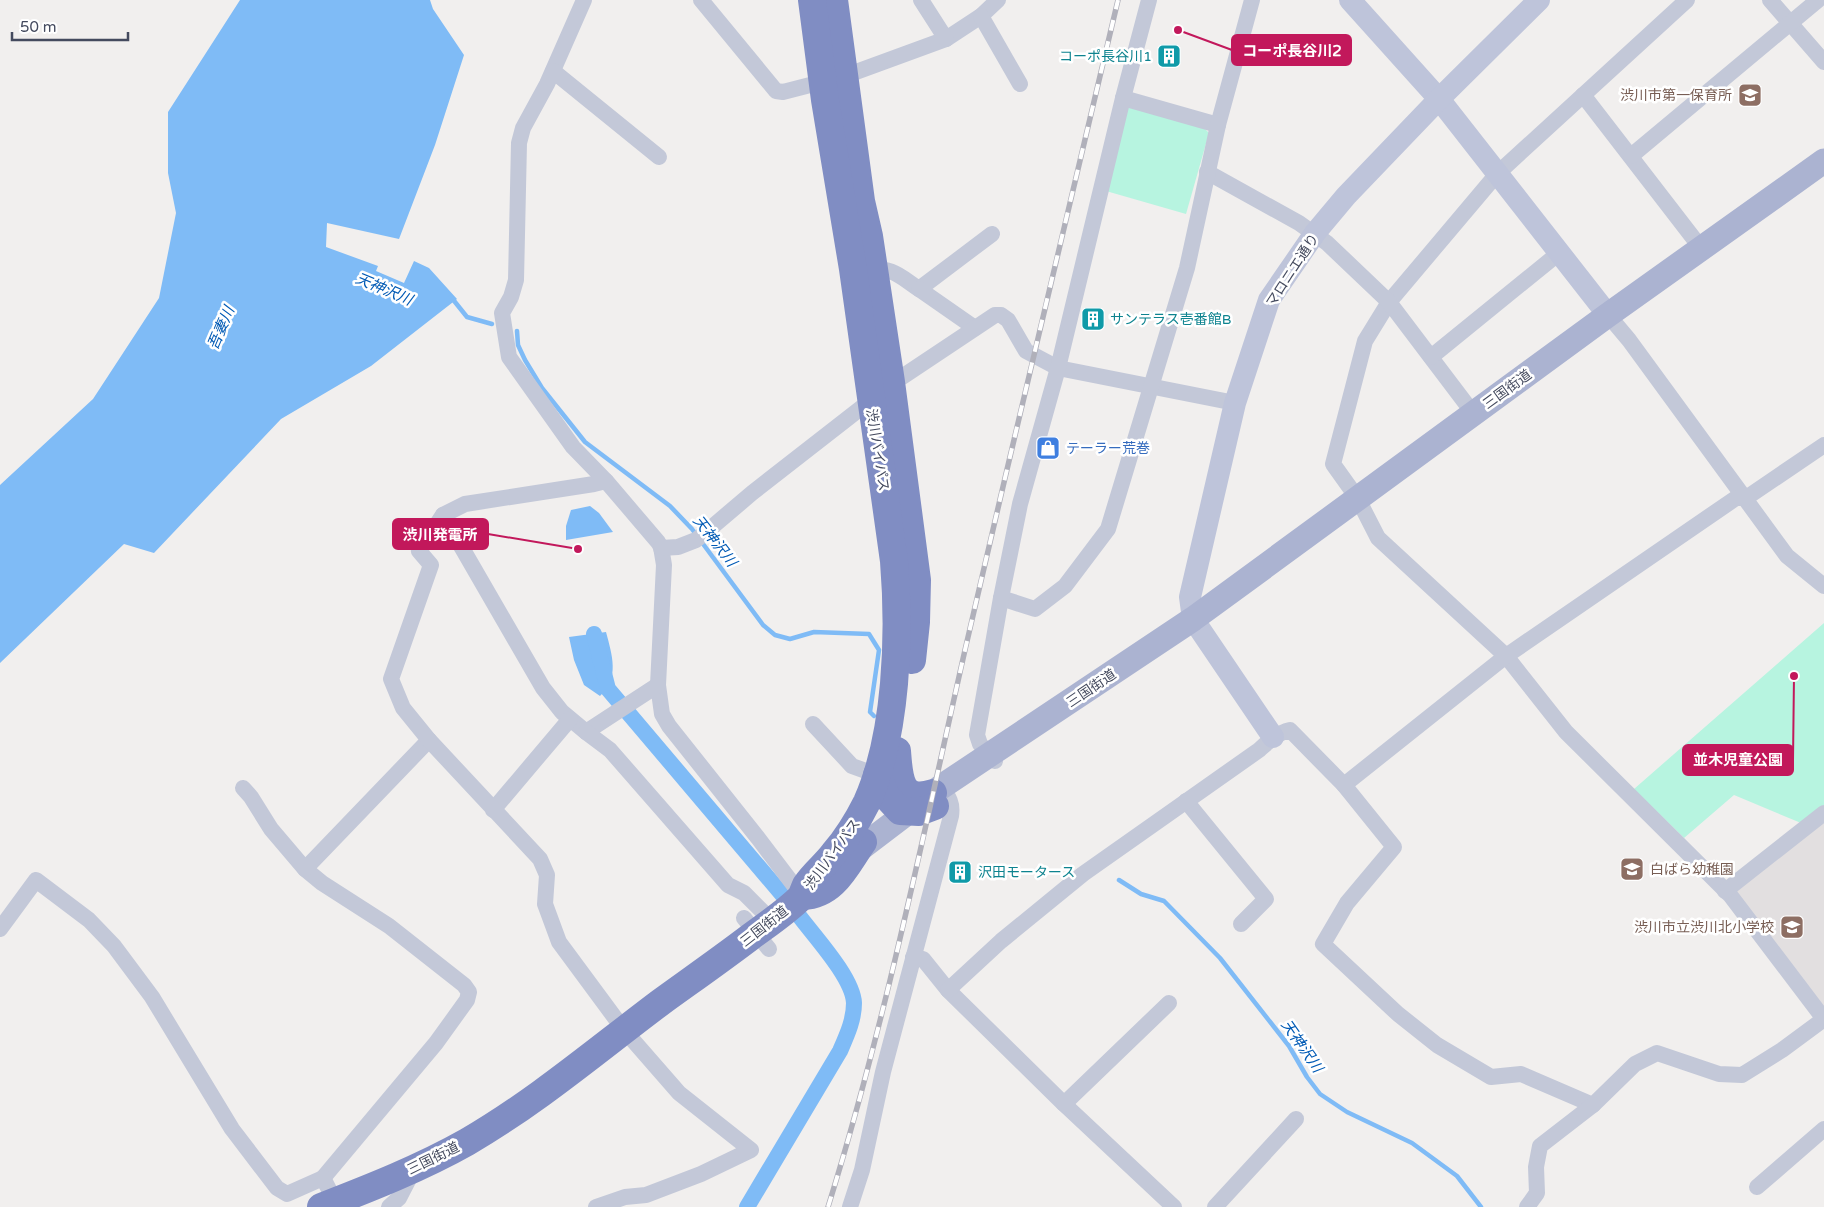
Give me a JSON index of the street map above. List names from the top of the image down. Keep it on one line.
{"streets":{"highway":["三国街道","渋川バイパス"],"street":["マロニエ通り"]},"crossings":[["マロニエ通り","三国街道"],["三国街道","渋川バイパス"]],"water":["天神沢川","吾妻川"],"places":{"other":["コーポ長谷川2","渋川発電所","並木児童公園"],"building":["コーポ長谷川1","サンテラス壱番館B","沢田モータース"],"school or university":["渋川市第一保育所","白ばら幼稚園","渋川市立渋川北小学校"],"shop":["テーラー荒巻"]},"scale_bar":"50 m"}
